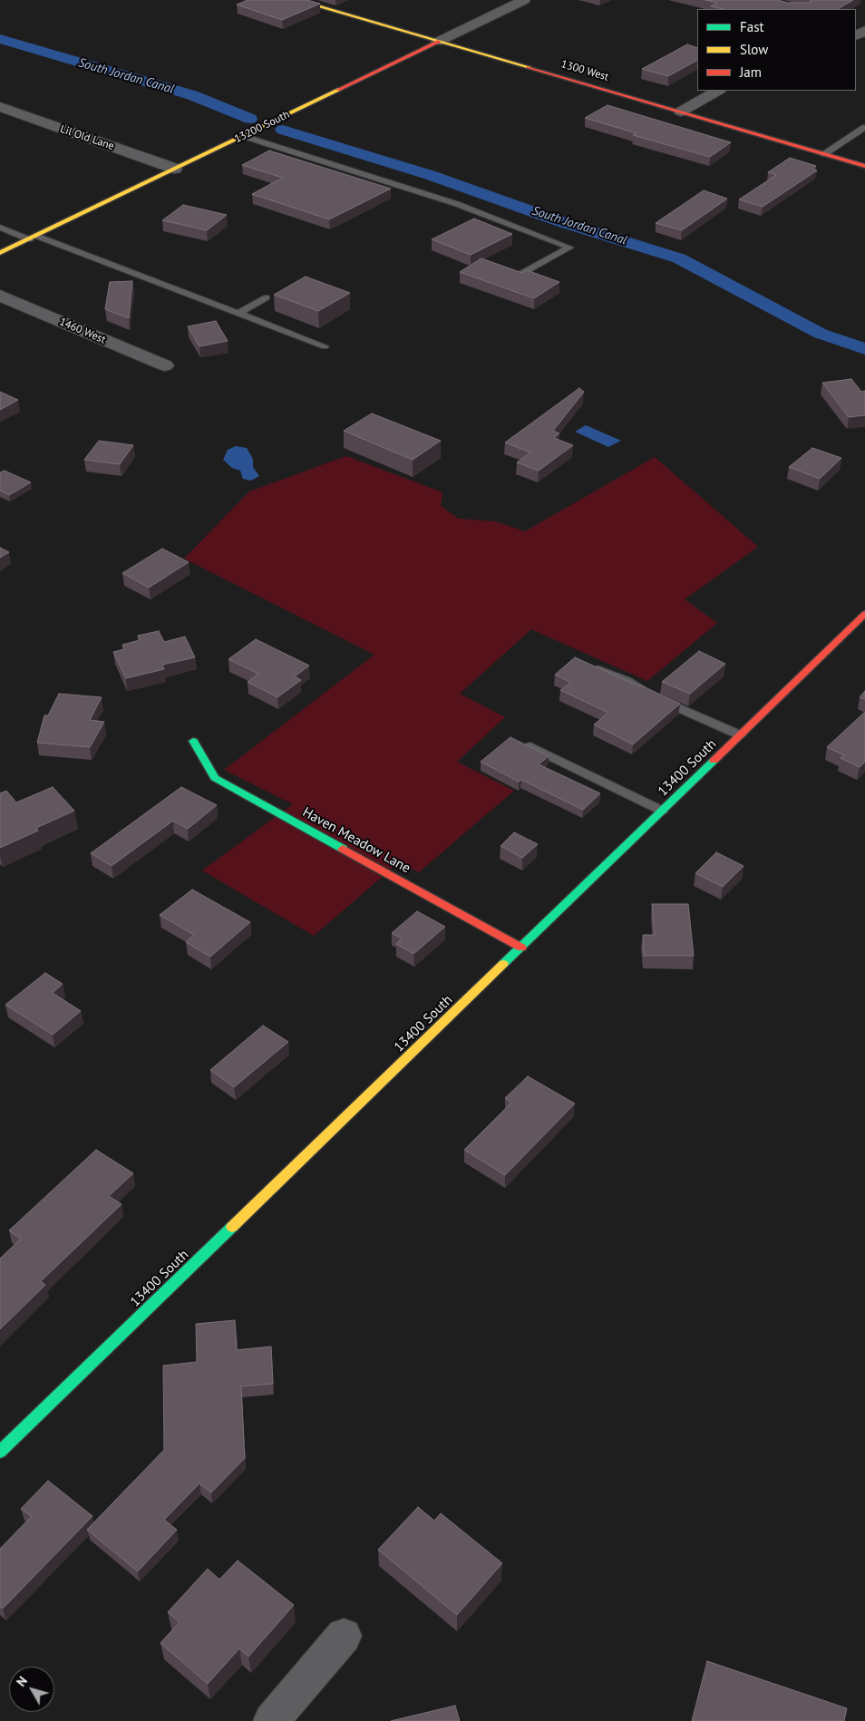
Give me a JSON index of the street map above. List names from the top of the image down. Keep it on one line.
{"streets":{"street":["1300 West","13200 South","Lil Old Lane","1460 West","13400 South","Haven Meadow Lane"]},"crossings":[["1300 West","13200 South"],["13200 South","Lil Old Lane"],["13400 South","Haven Meadow Lane"]],"water":["South Jordan Canal"],"legend":["Fast","Slow","Jam"],"north":"top left"}
